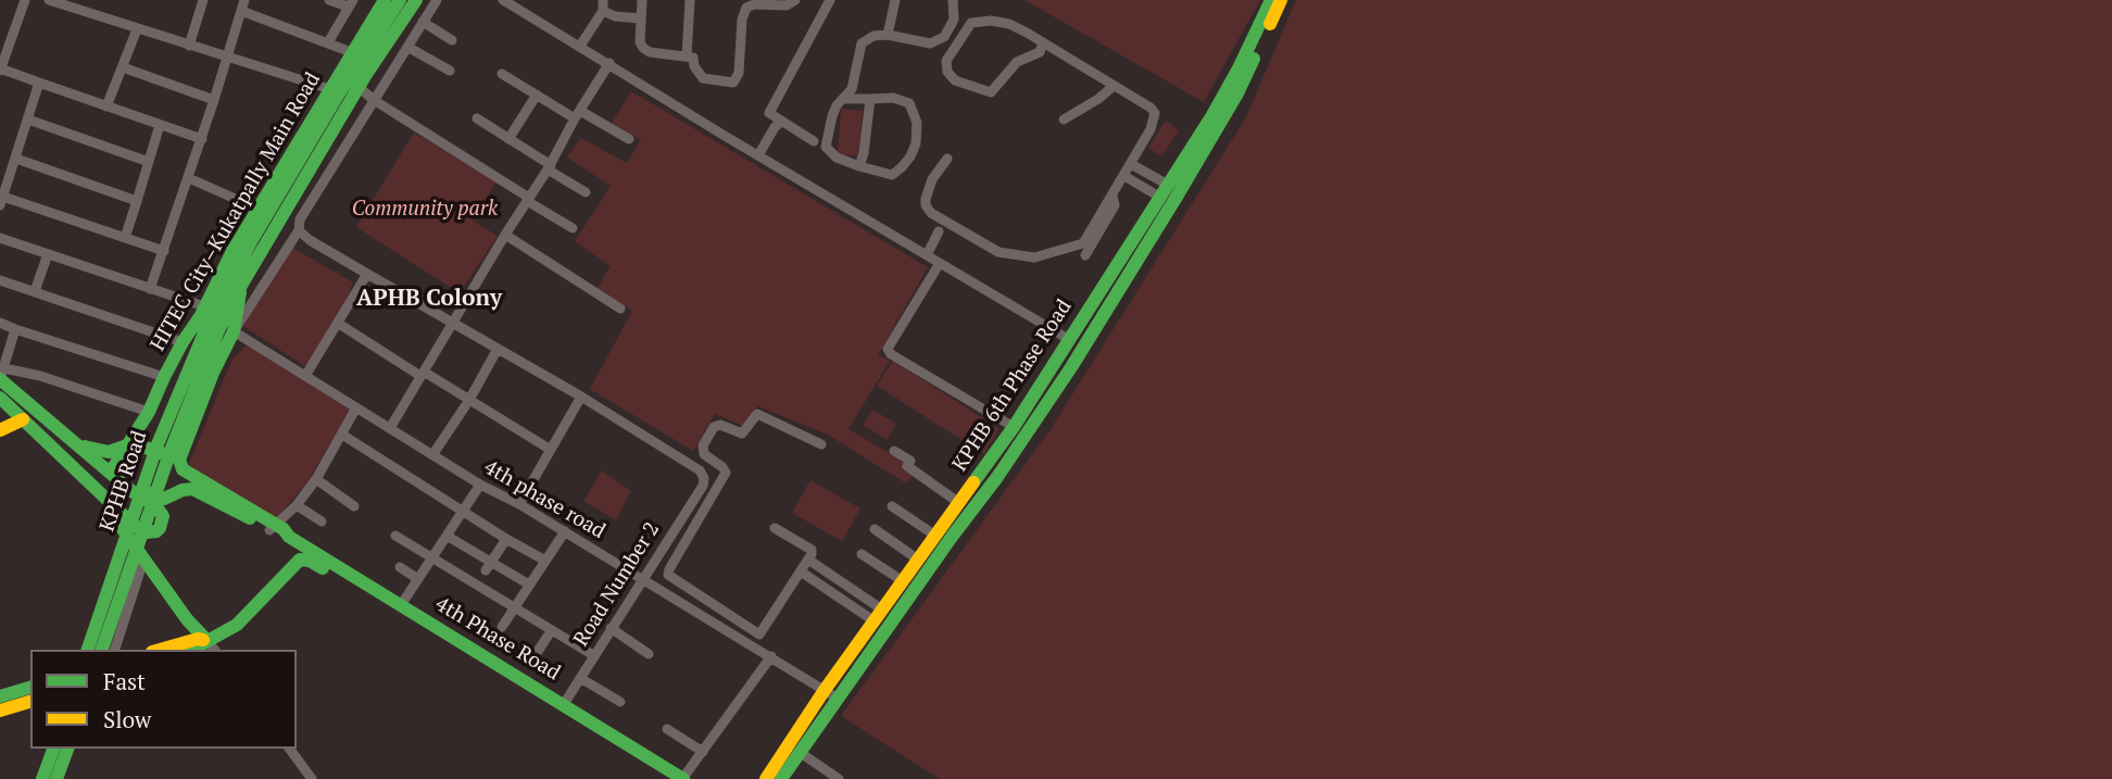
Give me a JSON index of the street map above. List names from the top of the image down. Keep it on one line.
{"streets":{"street":["HITEC City–Kukatpally Main Road","KPHB 6th Phase Road","KPHB Road","4th phase road","Road Number 2","4th Phase Road"]},"crossings":[["HITEC City–Kukatpally Main Road","KPHB Road"],["HITEC City–Kukatpally Main Road","4th phase road"],["HITEC City–Kukatpally Main Road","4th Phase Road"],["KPHB 6th Phase Road","4th phase road"],["4th phase road","Road Number 2"],["Road Number 2","4th Phase Road"]],"districts":["APHB Colony"],"parks":["Community park"],"legend":["Fast","Slow"]}
